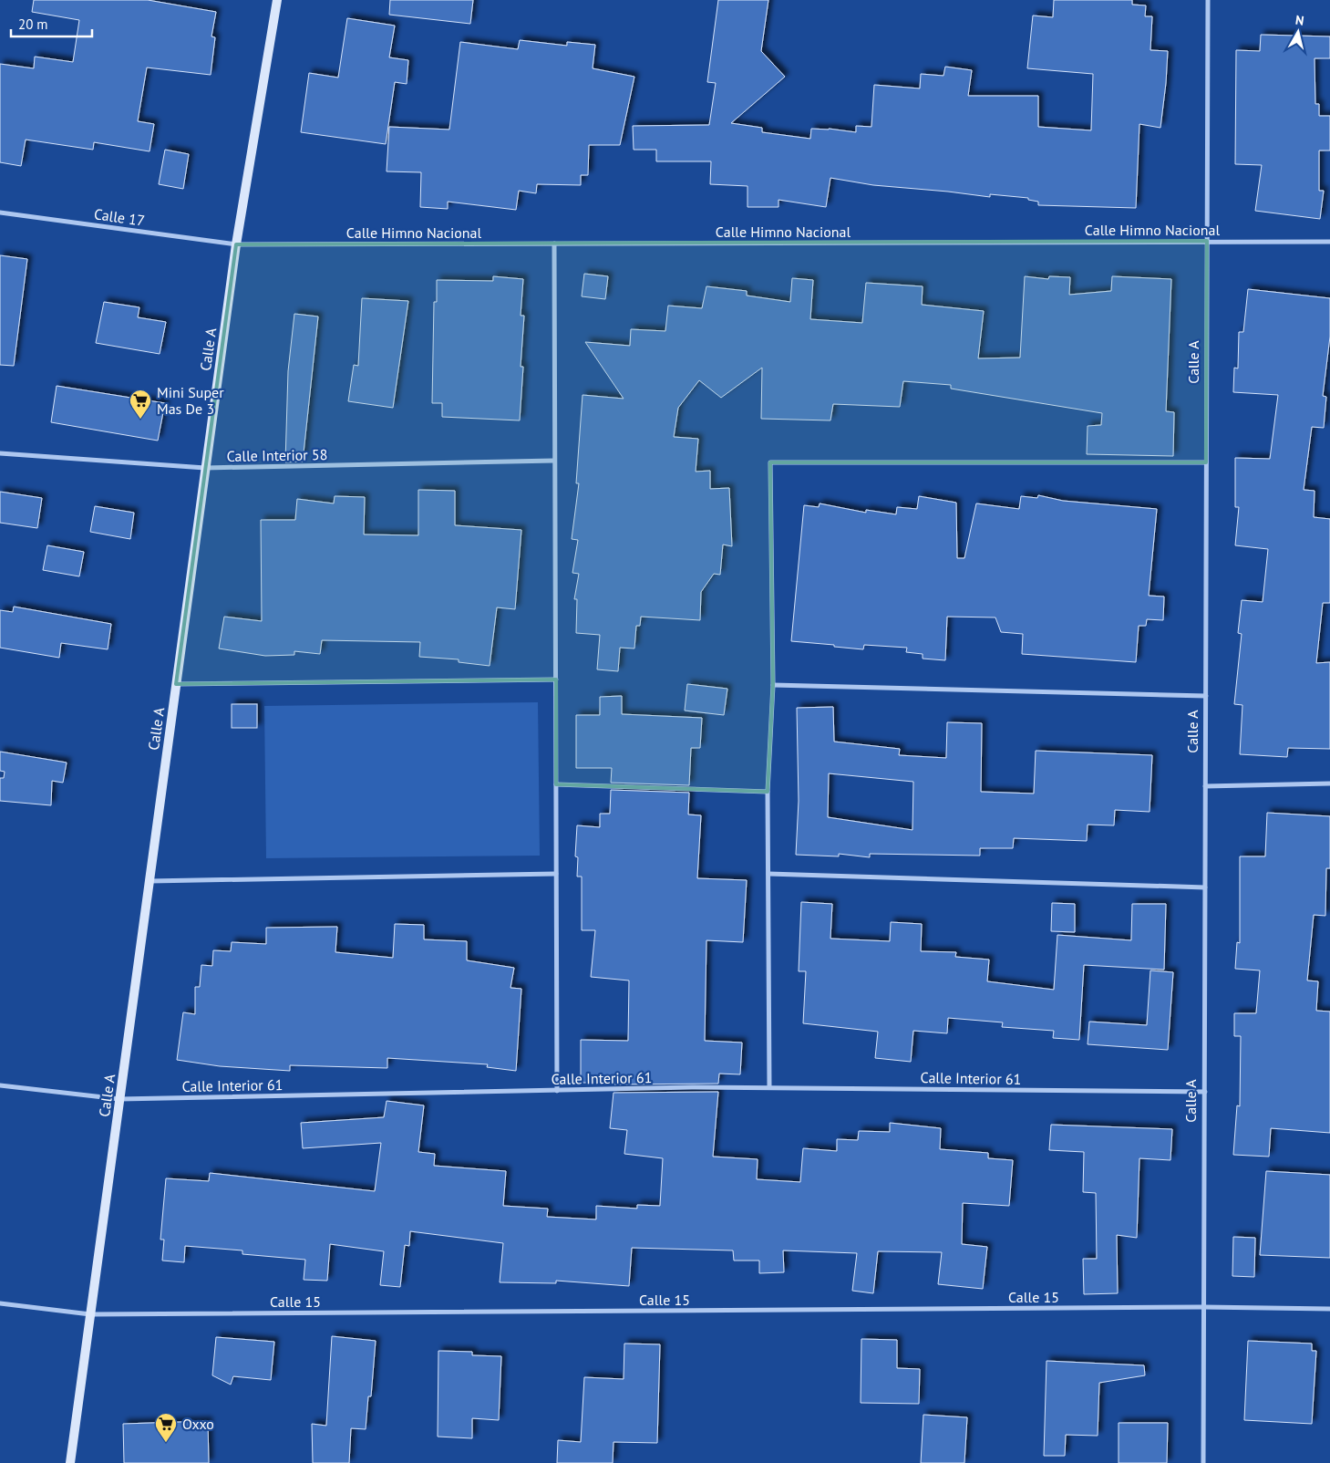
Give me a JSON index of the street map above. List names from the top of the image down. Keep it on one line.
{"streets":{"street":["Calle 17","Calle Himno Nacional","Calle A","Calle Interior 58","Calle Interior 61","Calle 15"]},"crossings":[["Calle 17","Calle Himno Nacional"],["Calle 17","Calle A"],["Calle Himno Nacional","Calle A"],["Calle A","Calle Interior 58"],["Calle A","Calle Interior 61"],["Calle A","Calle 15"]],"places":{"supermarket":["Mini Super Mas De 3","Oxxo"]},"scale_bar":"20 m","north":"top"}
